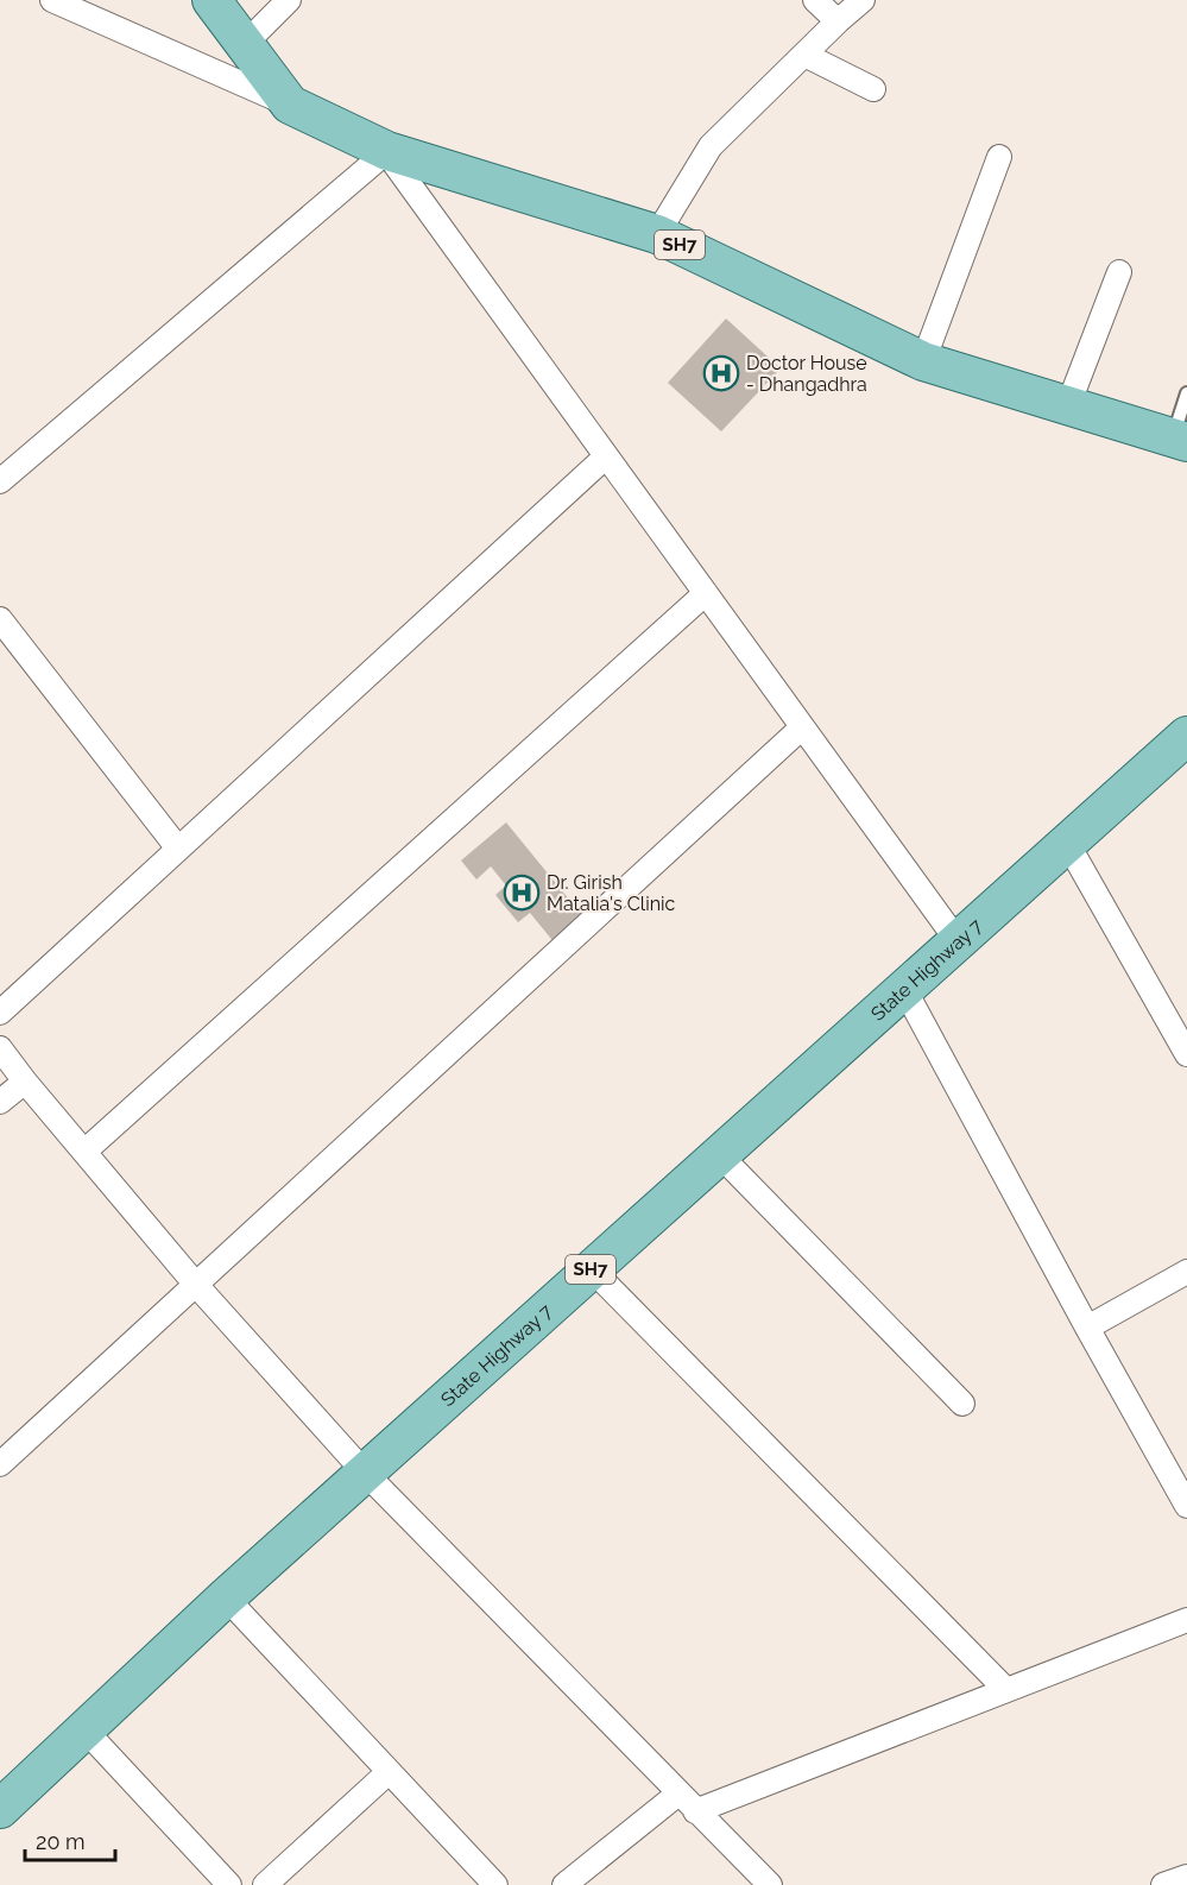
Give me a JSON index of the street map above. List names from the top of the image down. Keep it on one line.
{"streets":{"main road":["SH7","State Highway 7"]},"places":{"hospital":["Doctor House - Dhangadhra","Dr. Girish Matalia's Clinic"]},"scale_bar":"20 m"}
